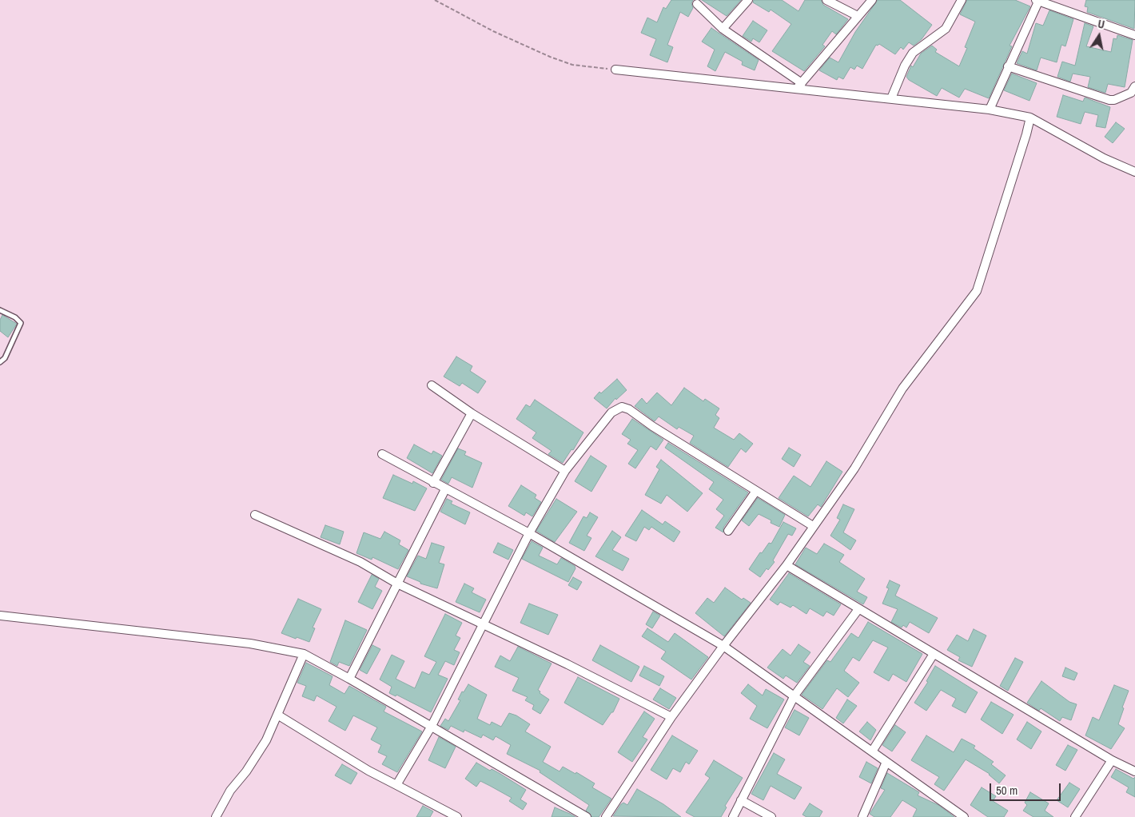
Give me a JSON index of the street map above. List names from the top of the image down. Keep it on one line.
{"scale_bar":"50 m","north":"top"}
